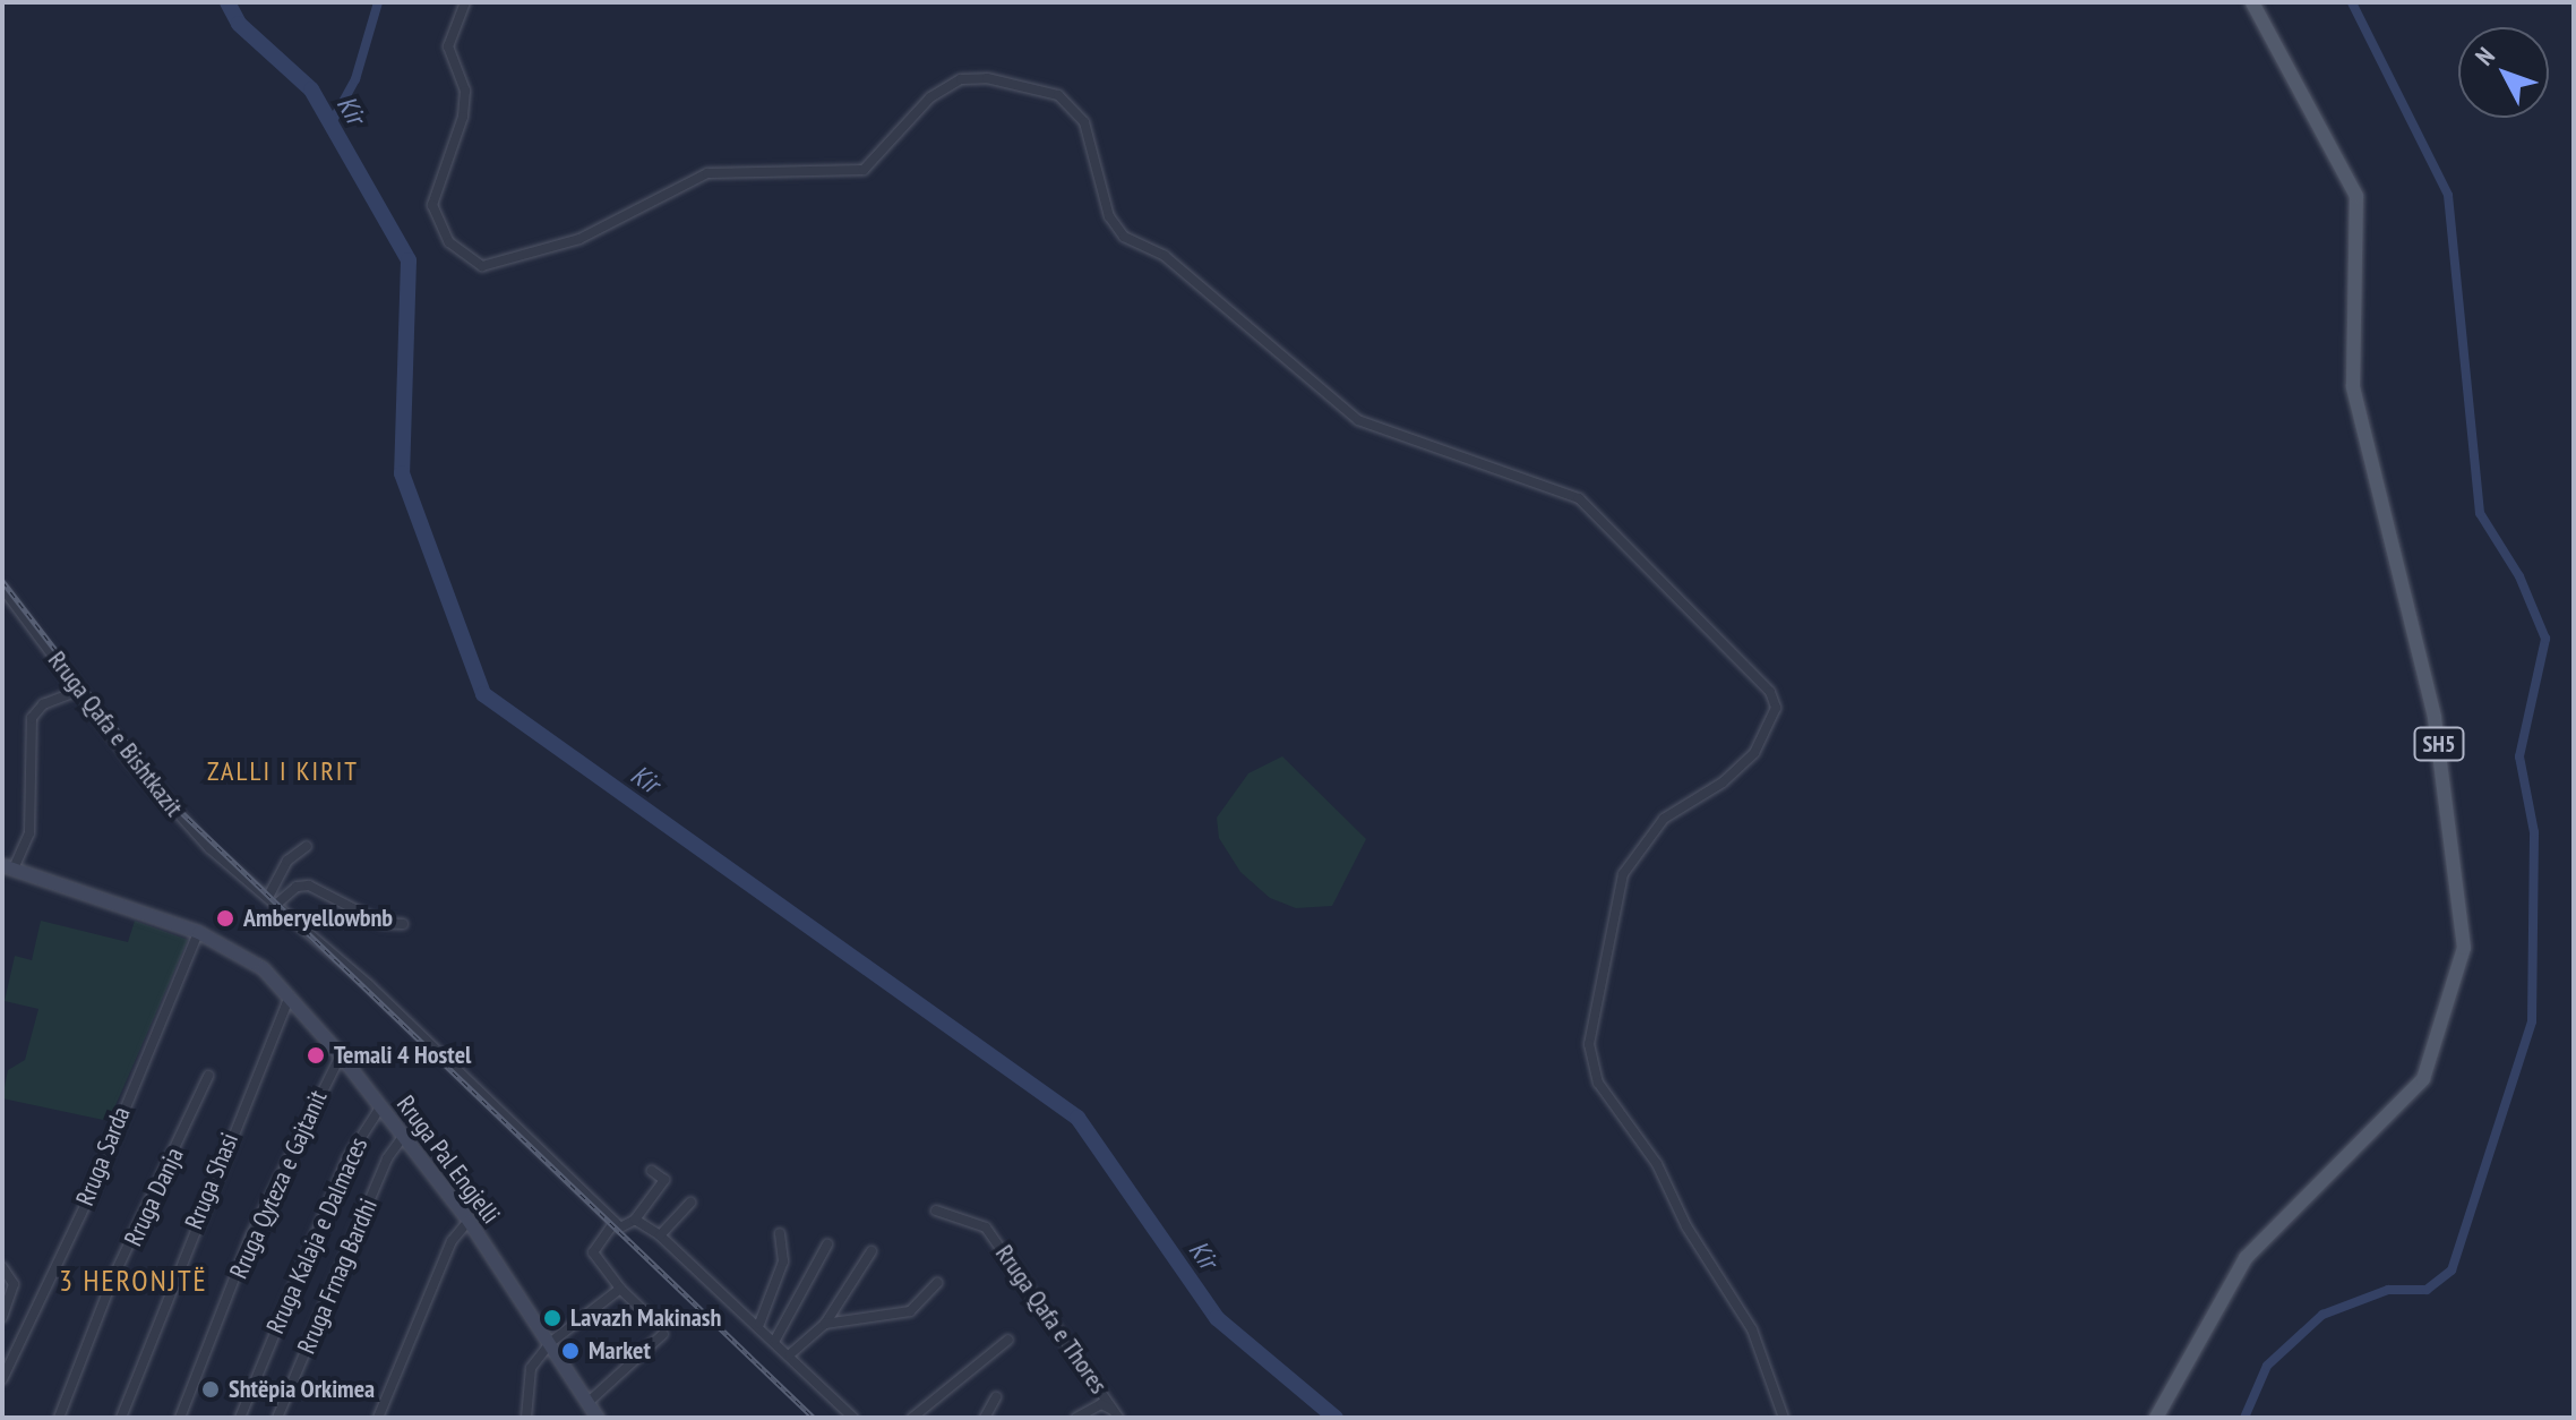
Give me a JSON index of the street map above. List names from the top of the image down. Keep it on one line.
{"streets":{"main road":["SH5","Rruga Pal Engjelli"],"street":["Rruga Qafa e Bishtkazit","Rruga Sarda","Rruga Shasi","Rruga Qyteza e Gajtanit","Rruga Danja","Rruga Kalaja e Dalmaces","Rruga Frnag Bardhi","Rruga Qafa e Thores"]},"crossings":[["Rruga Qafa e Bishtkazit","Rruga Pal Engjelli"],["Rruga Sarda","Rruga Pal Engjelli"],["Rruga Pal Engjelli","Rruga Shasi"],["Rruga Pal Engjelli","Rruga Qyteza e Gajtanit"],["Rruga Pal Engjelli","Rruga Kalaja e Dalmaces"],["Rruga Pal Engjelli","Rruga Frnag Bardhi"]],"districts":["ZALLI I KIRIT","3 HERONJTË"],"water":["Kir"],"places":["Amberyellowbnb","Temali 4 Hostel","Lavazh Makinash","Market","Shtëpia Orkimea"],"north":"top left"}
